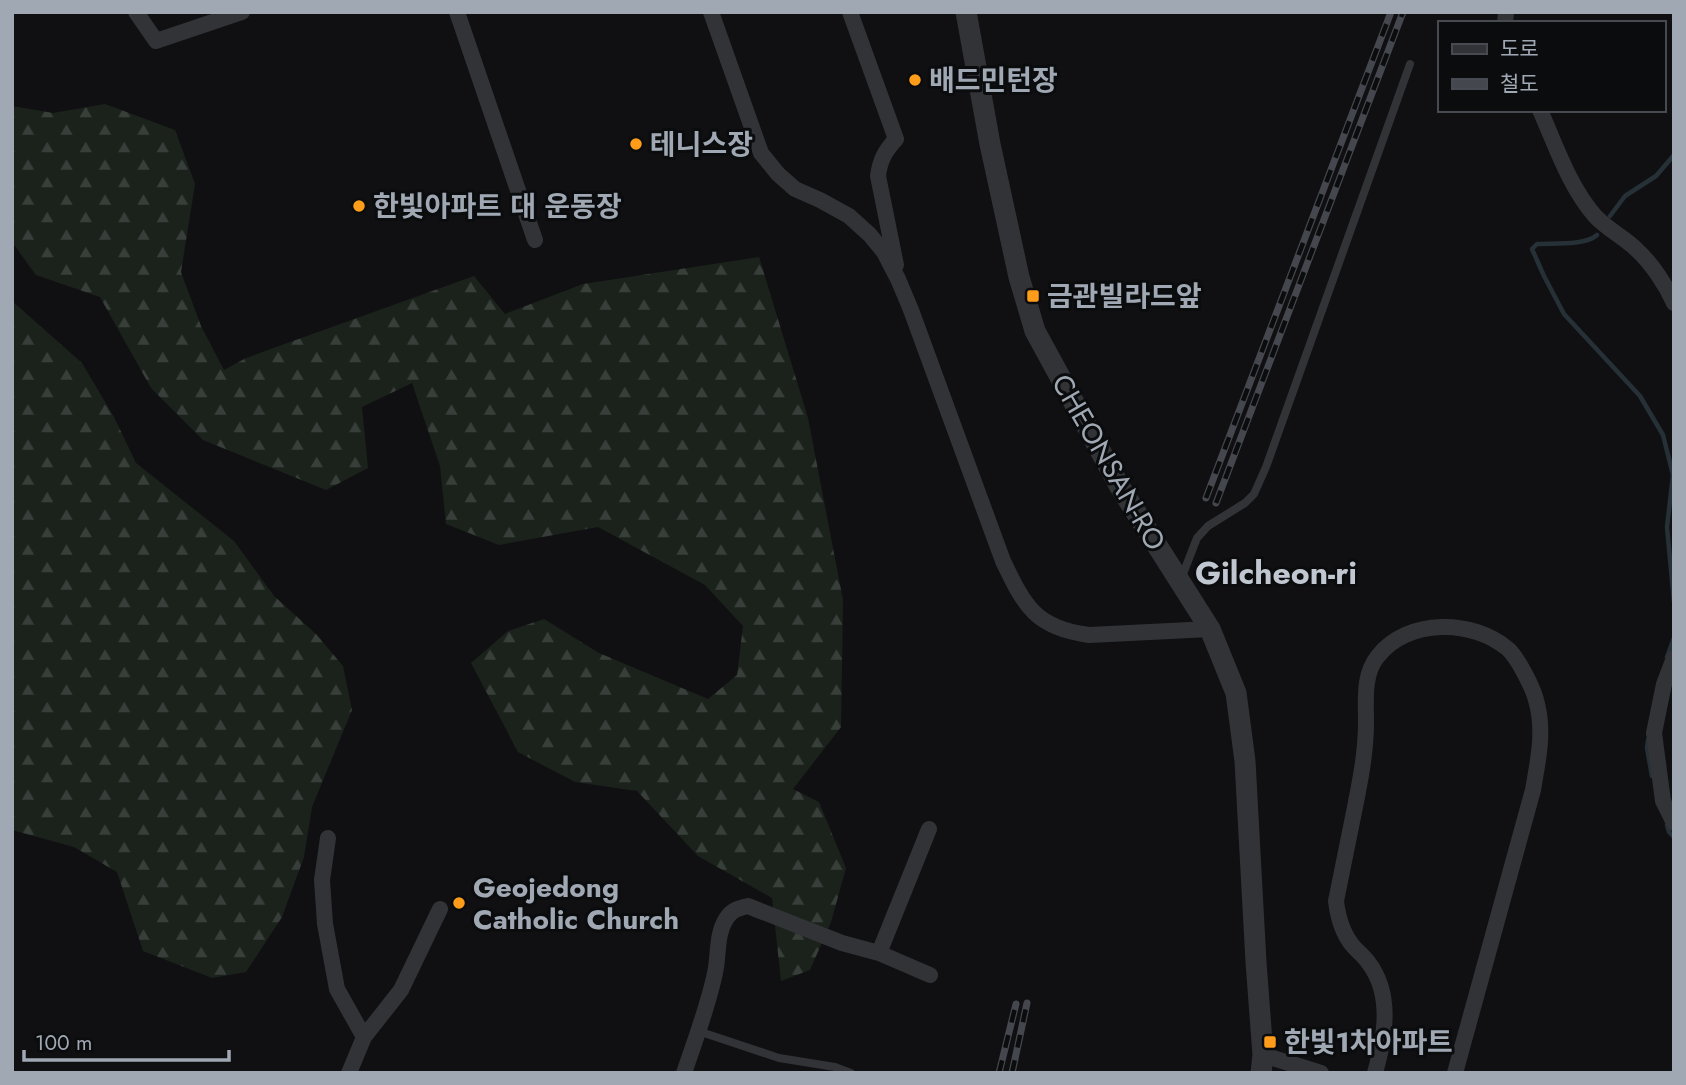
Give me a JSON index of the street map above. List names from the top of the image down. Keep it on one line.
{"streets":{"street":["CHEONSAN-RO"]},"districts":["Gilcheon-ri"],"places":{"other":["배드민턴장","테니스장","한빛아파트 대 운동장","Geojedong Catholic Church"],"transit":["금관빌라드앞","한빛1차아파트"]},"legend":["도로","철도"],"scale_bar":"100 m"}
